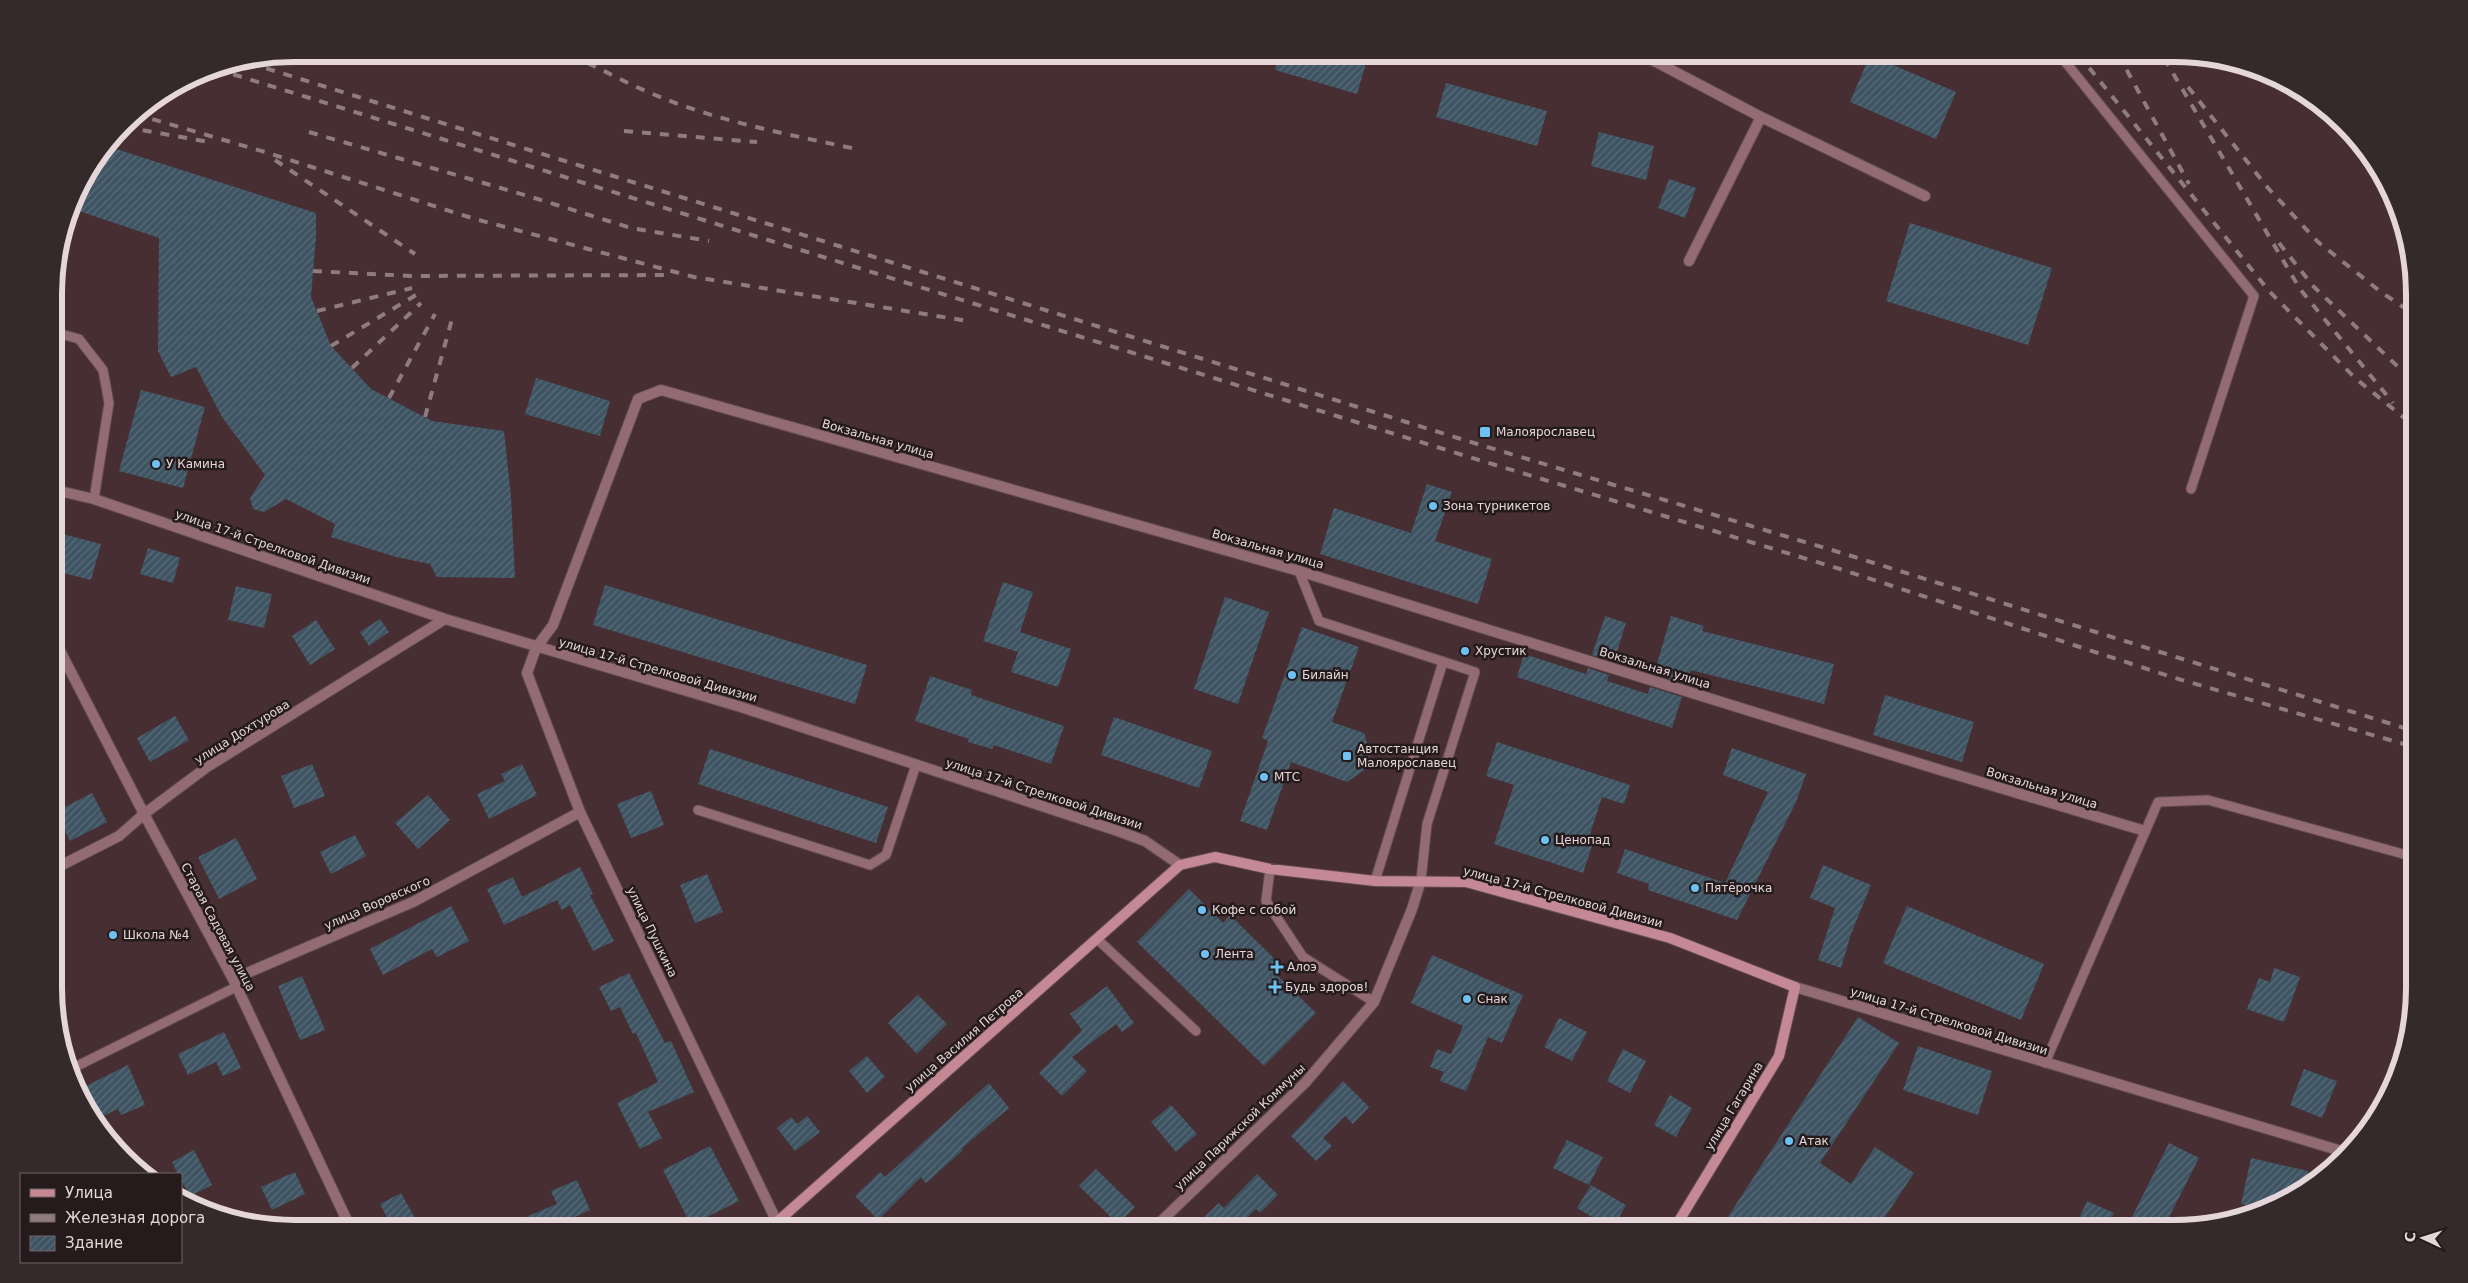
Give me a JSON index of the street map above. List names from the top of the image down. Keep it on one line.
{"streets":{"main road":["улица 17-й Стрелковой Дивизии","улица Василия Петрова","улица Гагарина"],"street":["Вокзальная улица","улица Дохтурова","улица Воровского","Старая Садовая улица","улица Пушкина","улица Парижской Коммуны"]},"crossings":[["Вокзальная улица","улица 17-й Стрелковой Дивизии"],["Вокзальная улица","улица Пушкина"],["улица 17-й Стрелковой Дивизии","улица Дохтурова"],["улица 17-й Стрелковой Дивизии","улица Пушкина"],["улица 17-й Стрелковой Дивизии","улица Василия Петрова"],["улица 17-й Стрелковой Дивизии","улица Гагарина"],["улица 17-й Стрелковой Дивизии","улица Парижской Коммуны"],["улица Дохтурова","Старая Садовая улица"],["улица Воровского","Старая Садовая улица"],["улица Воровского","улица Пушкина"]],"places":{"transit":["Малоярославец","Автостанция Малоярославец"],"other":["У Камина","Зона турникетов","Хрустик","Билайн","МТС","Ценопад","Пятёрочка","Кофе с собой","Школа №4","Лента","Снак","Атак"],"health":["Алоэ","Будь здоров!"]},"legend":["Улица","Железная дорога","Здание"],"north":"left"}
